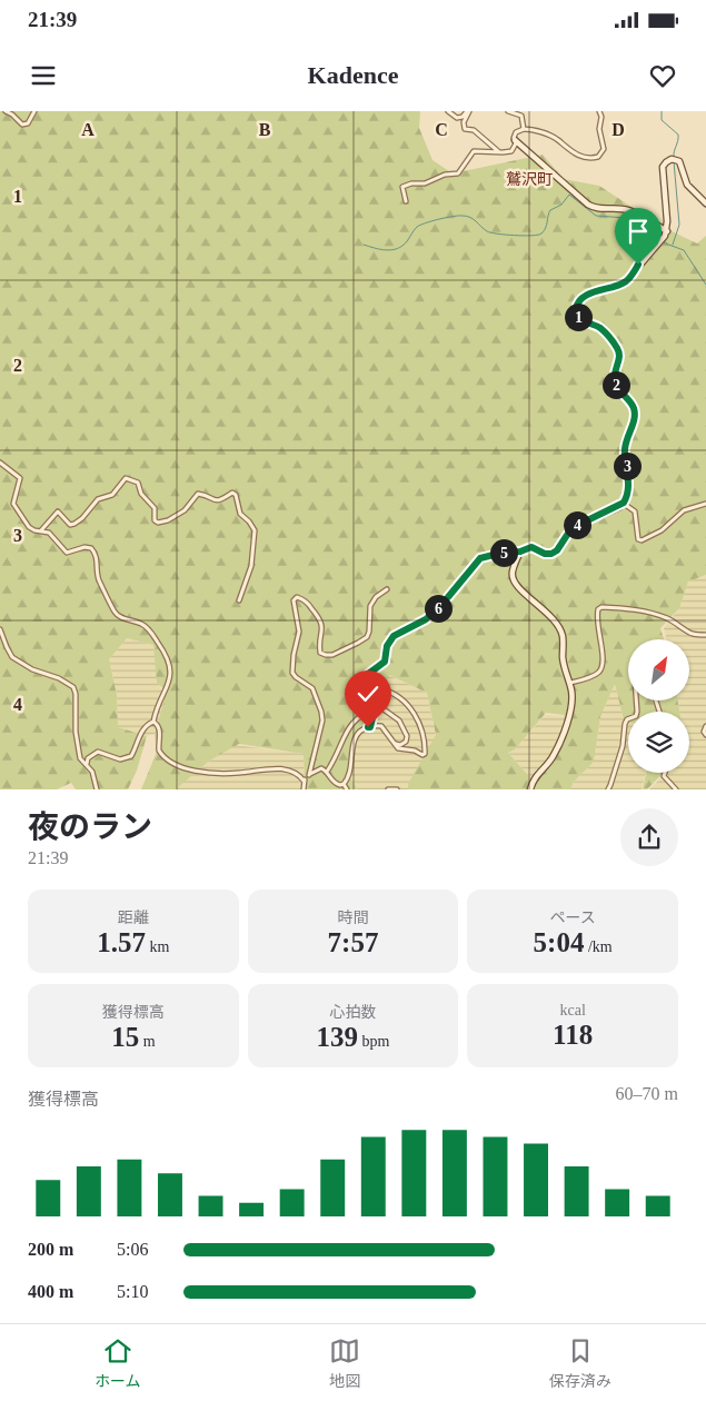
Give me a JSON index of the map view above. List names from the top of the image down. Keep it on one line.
{"districts":["鷲沢町"],"north":"top right","page":{"status":"21:39","header":"Kadence","pins":["1","2","3","4","5","6"],"heading":["夜のラン","21:39"],"stats":[["距離","1.57 km"],["時間","7:57"],["ペース","5:04 /km"],["獲得標高","15 m"],["心拍数","139 bpm"],["kcal","118"]],"chart":["獲得標高","60–70 m"],"list":[{"name":"200 m","note":"5:06"},{"name":"400 m","note":"5:10"}],"tabs":["ホーム","地図","保存済み"]},"grid":{"columns":["A","B","C","D"],"rows":["1","2","3","4"]}}
